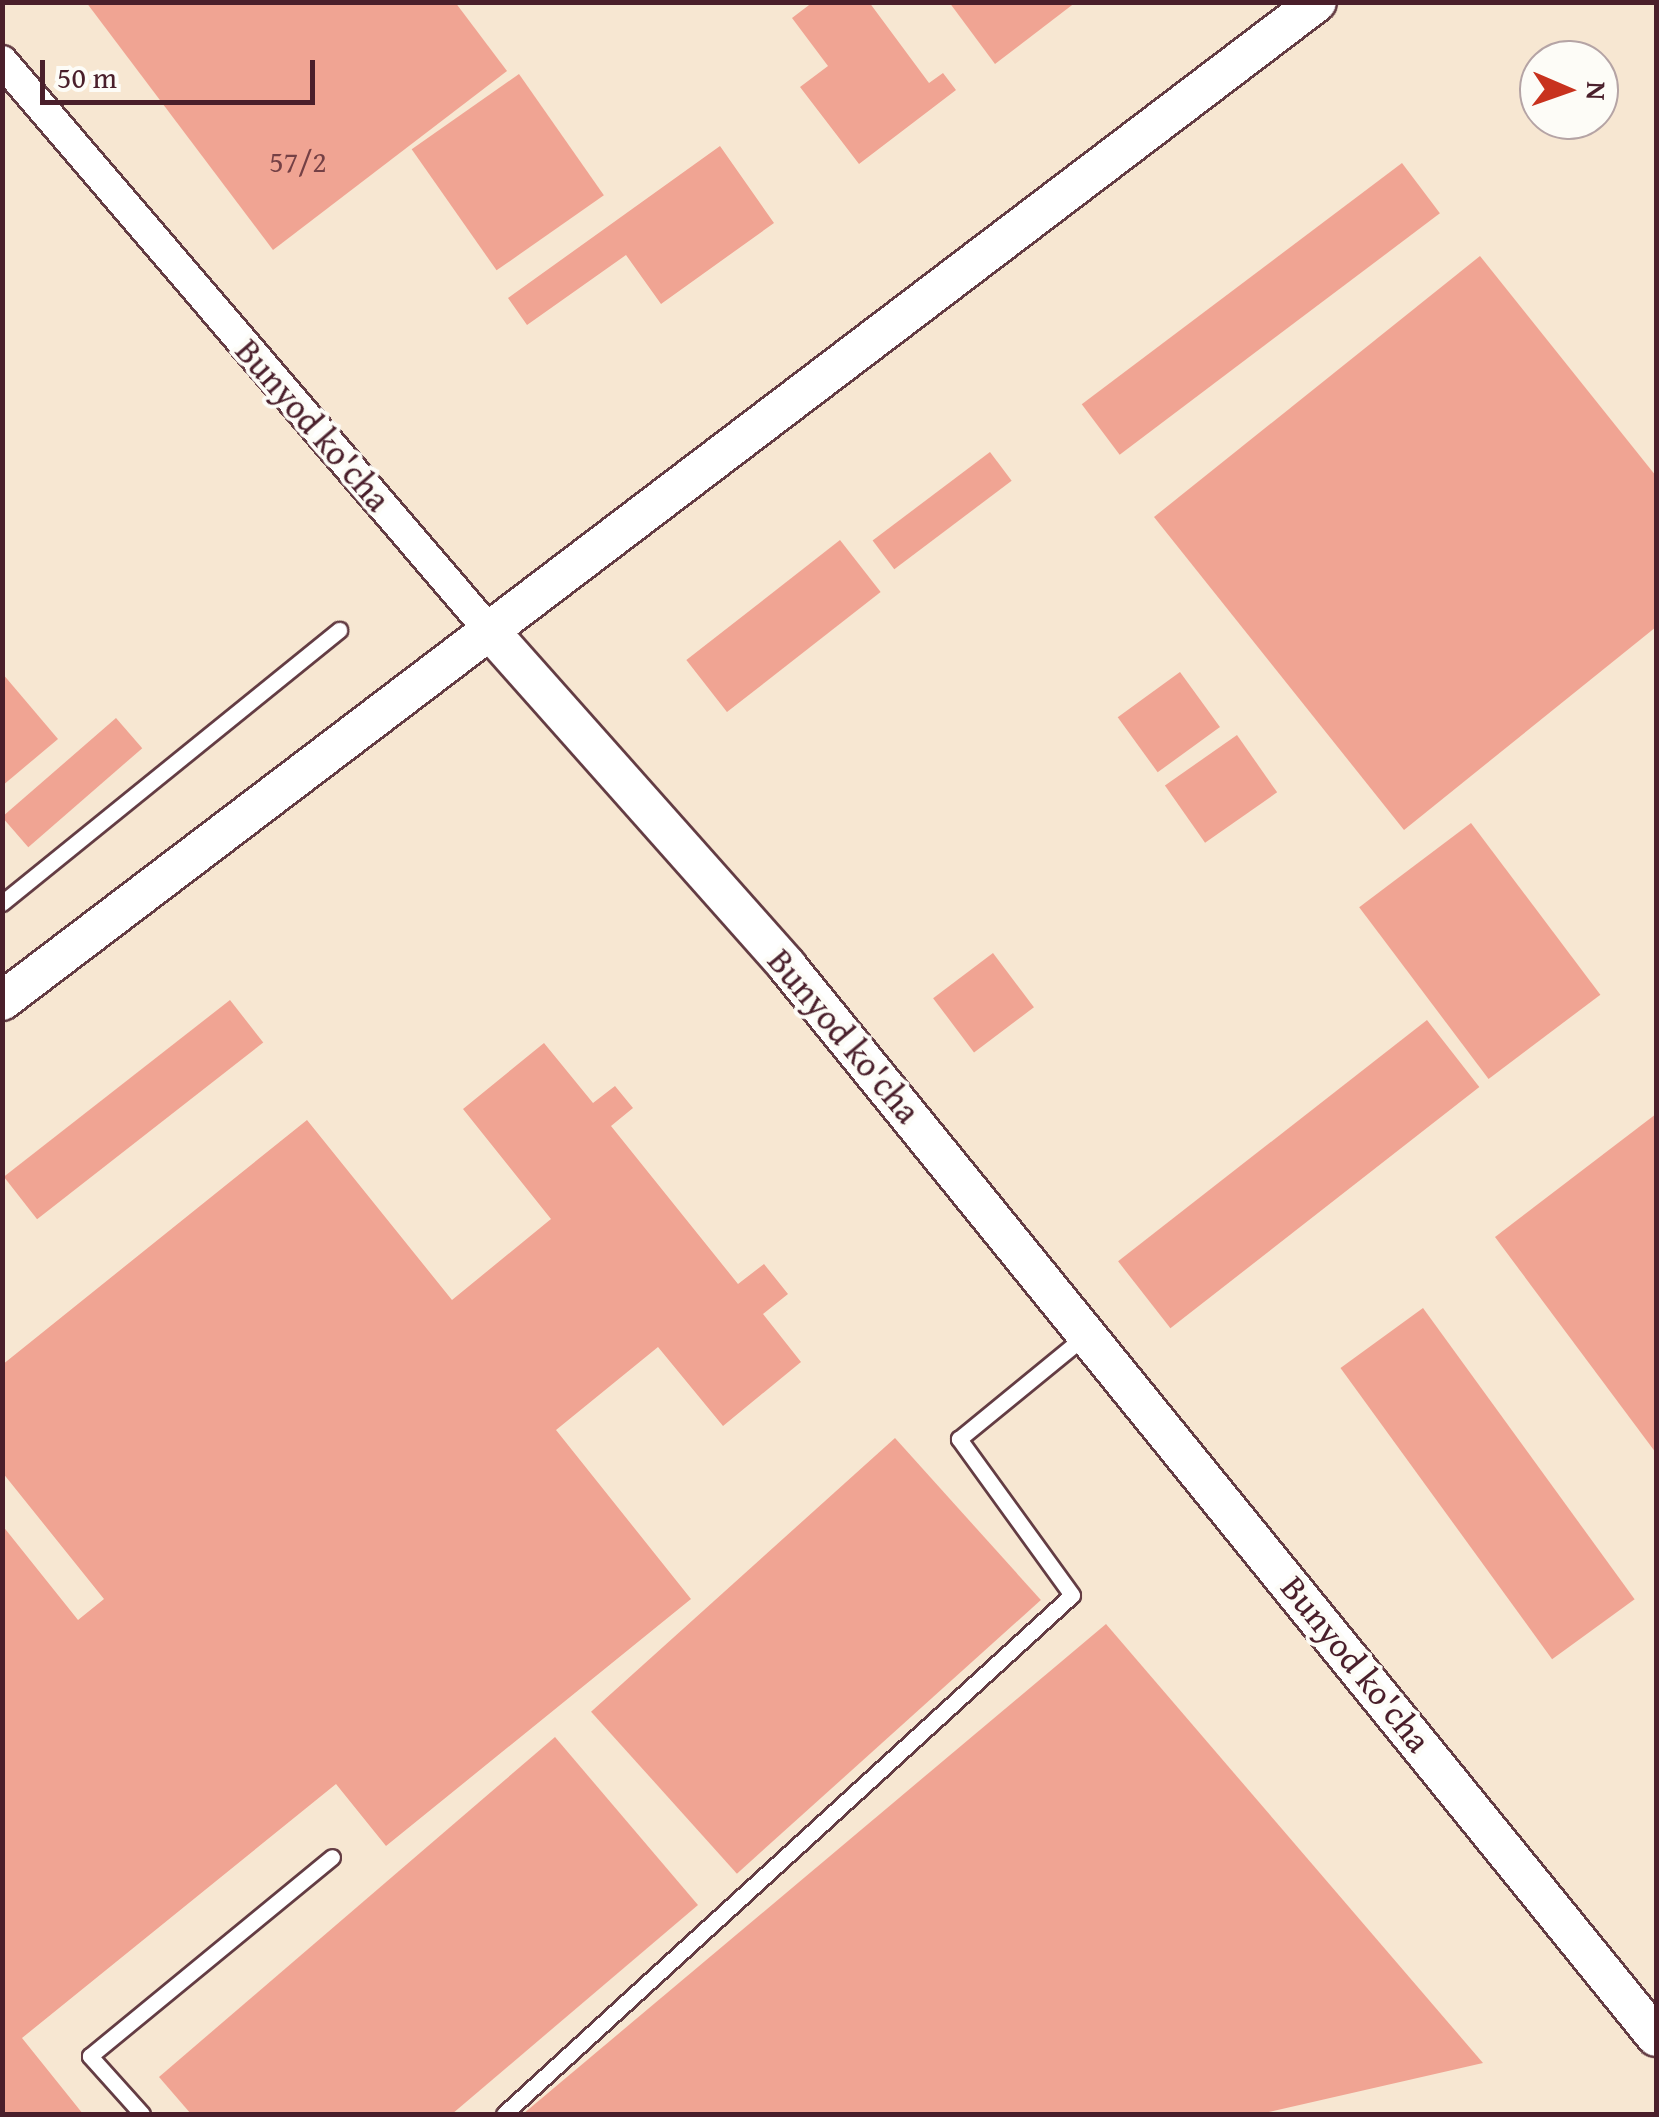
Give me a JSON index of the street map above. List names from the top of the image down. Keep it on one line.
{"streets":{"street":["Bunyod ko'cha"]},"house_numbers":["57/2"],"scale_bar":"50 m","north":"right"}
